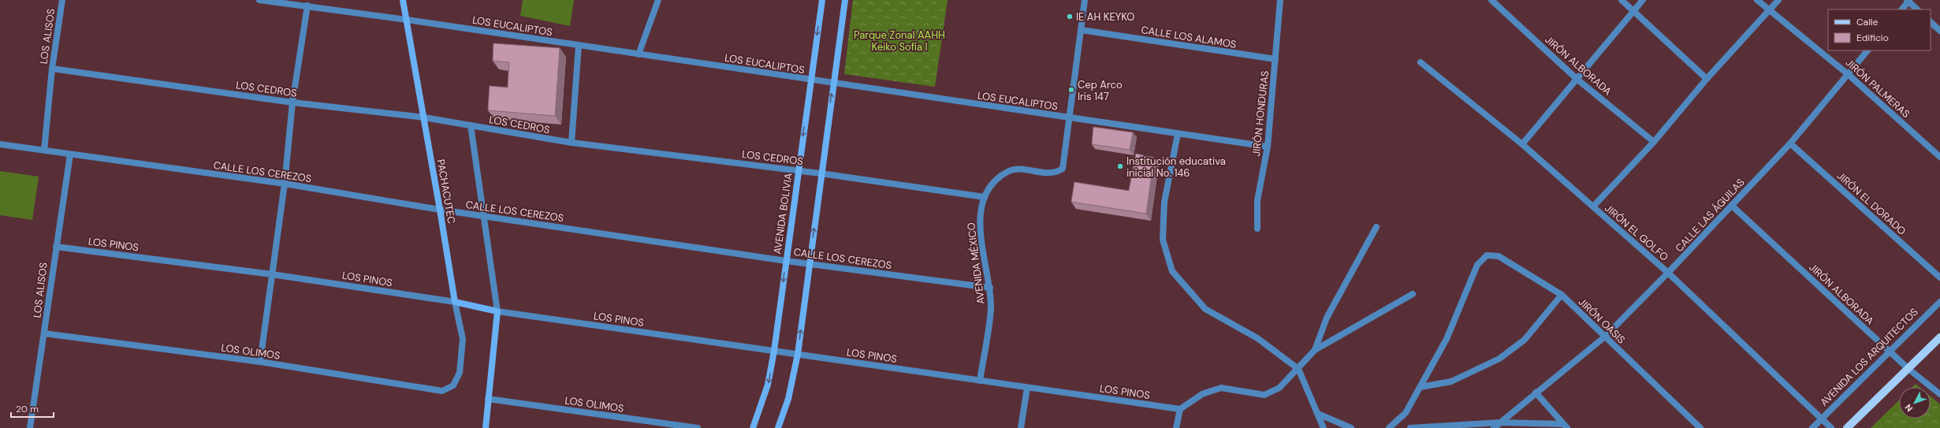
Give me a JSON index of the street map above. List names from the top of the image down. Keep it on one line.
{"streets":{"main road":["PACHACUTEC","AVENIDA BOLIVIA","LOS PINOS"],"street":["LOS EUCALIPTOS","LOS ALISOS","CALLE LOS ALAMOS","JIRÓN ALBORADA","JIRÓN PALMERAS","LOS CEDROS","JIRÓN HONDURAS","CALLE LOS CEREZOS","JIRÓN EL DORADO","CALLE LAS ÁGUILAS","JIRÓN EL GOLFO","AVENIDA MÉXICO","JIRÓN OASIS","LOS OLIMOS","AVENIDA LOS ARQUITECTOS"]},"crossings":[["LOS EUCALIPTOS","JIRÓN HONDURAS"],["LOS EUCALIPTOS","PACHACUTEC"],["LOS EUCALIPTOS","AVENIDA BOLIVIA"],["LOS EUCALIPTOS","AVENIDA MÉXICO"],["LOS ALISOS","LOS CEDROS"],["LOS ALISOS","CALLE LOS CEREZOS"],["LOS ALISOS","LOS PINOS"],["LOS ALISOS","LOS OLIMOS"],["CALLE LOS ALAMOS","JIRÓN HONDURAS"],["CALLE LOS ALAMOS","AVENIDA MÉXICO"],["JIRÓN ALBORADA","CALLE LAS ÁGUILAS"],["JIRÓN ALBORADA","AVENIDA LOS ARQUITECTOS"],["JIRÓN PALMERAS","CALLE LAS ÁGUILAS"],["LOS CEDROS","PACHACUTEC"],["LOS CEDROS","AVENIDA BOLIVIA"],["LOS CEDROS","AVENIDA MÉXICO"],["CALLE LOS CEREZOS","PACHACUTEC"],["CALLE LOS CEREZOS","AVENIDA BOLIVIA"],["CALLE LOS CEREZOS","AVENIDA MÉXICO"],["PACHACUTEC","LOS PINOS"],["PACHACUTEC","LOS OLIMOS"],["JIRÓN EL DORADO","CALLE LAS ÁGUILAS"],["AVENIDA BOLIVIA","LOS PINOS"],["CALLE LAS ÁGUILAS","JIRÓN EL GOLFO"],["CALLE LAS ÁGUILAS","JIRÓN OASIS"],["JIRÓN EL GOLFO","AVENIDA LOS ARQUITECTOS"],["LOS PINOS","AVENIDA MÉXICO"]],"parks":["Parque Zonal AAHH Keiko Sofía I"],"places":["IE AH KEYKO","Cep Arco Iris 147","Institución educativa inicial No. 146"],"legend":["Calle","Edificio"],"scale_bar":"20 m","north":"bottom left"}
